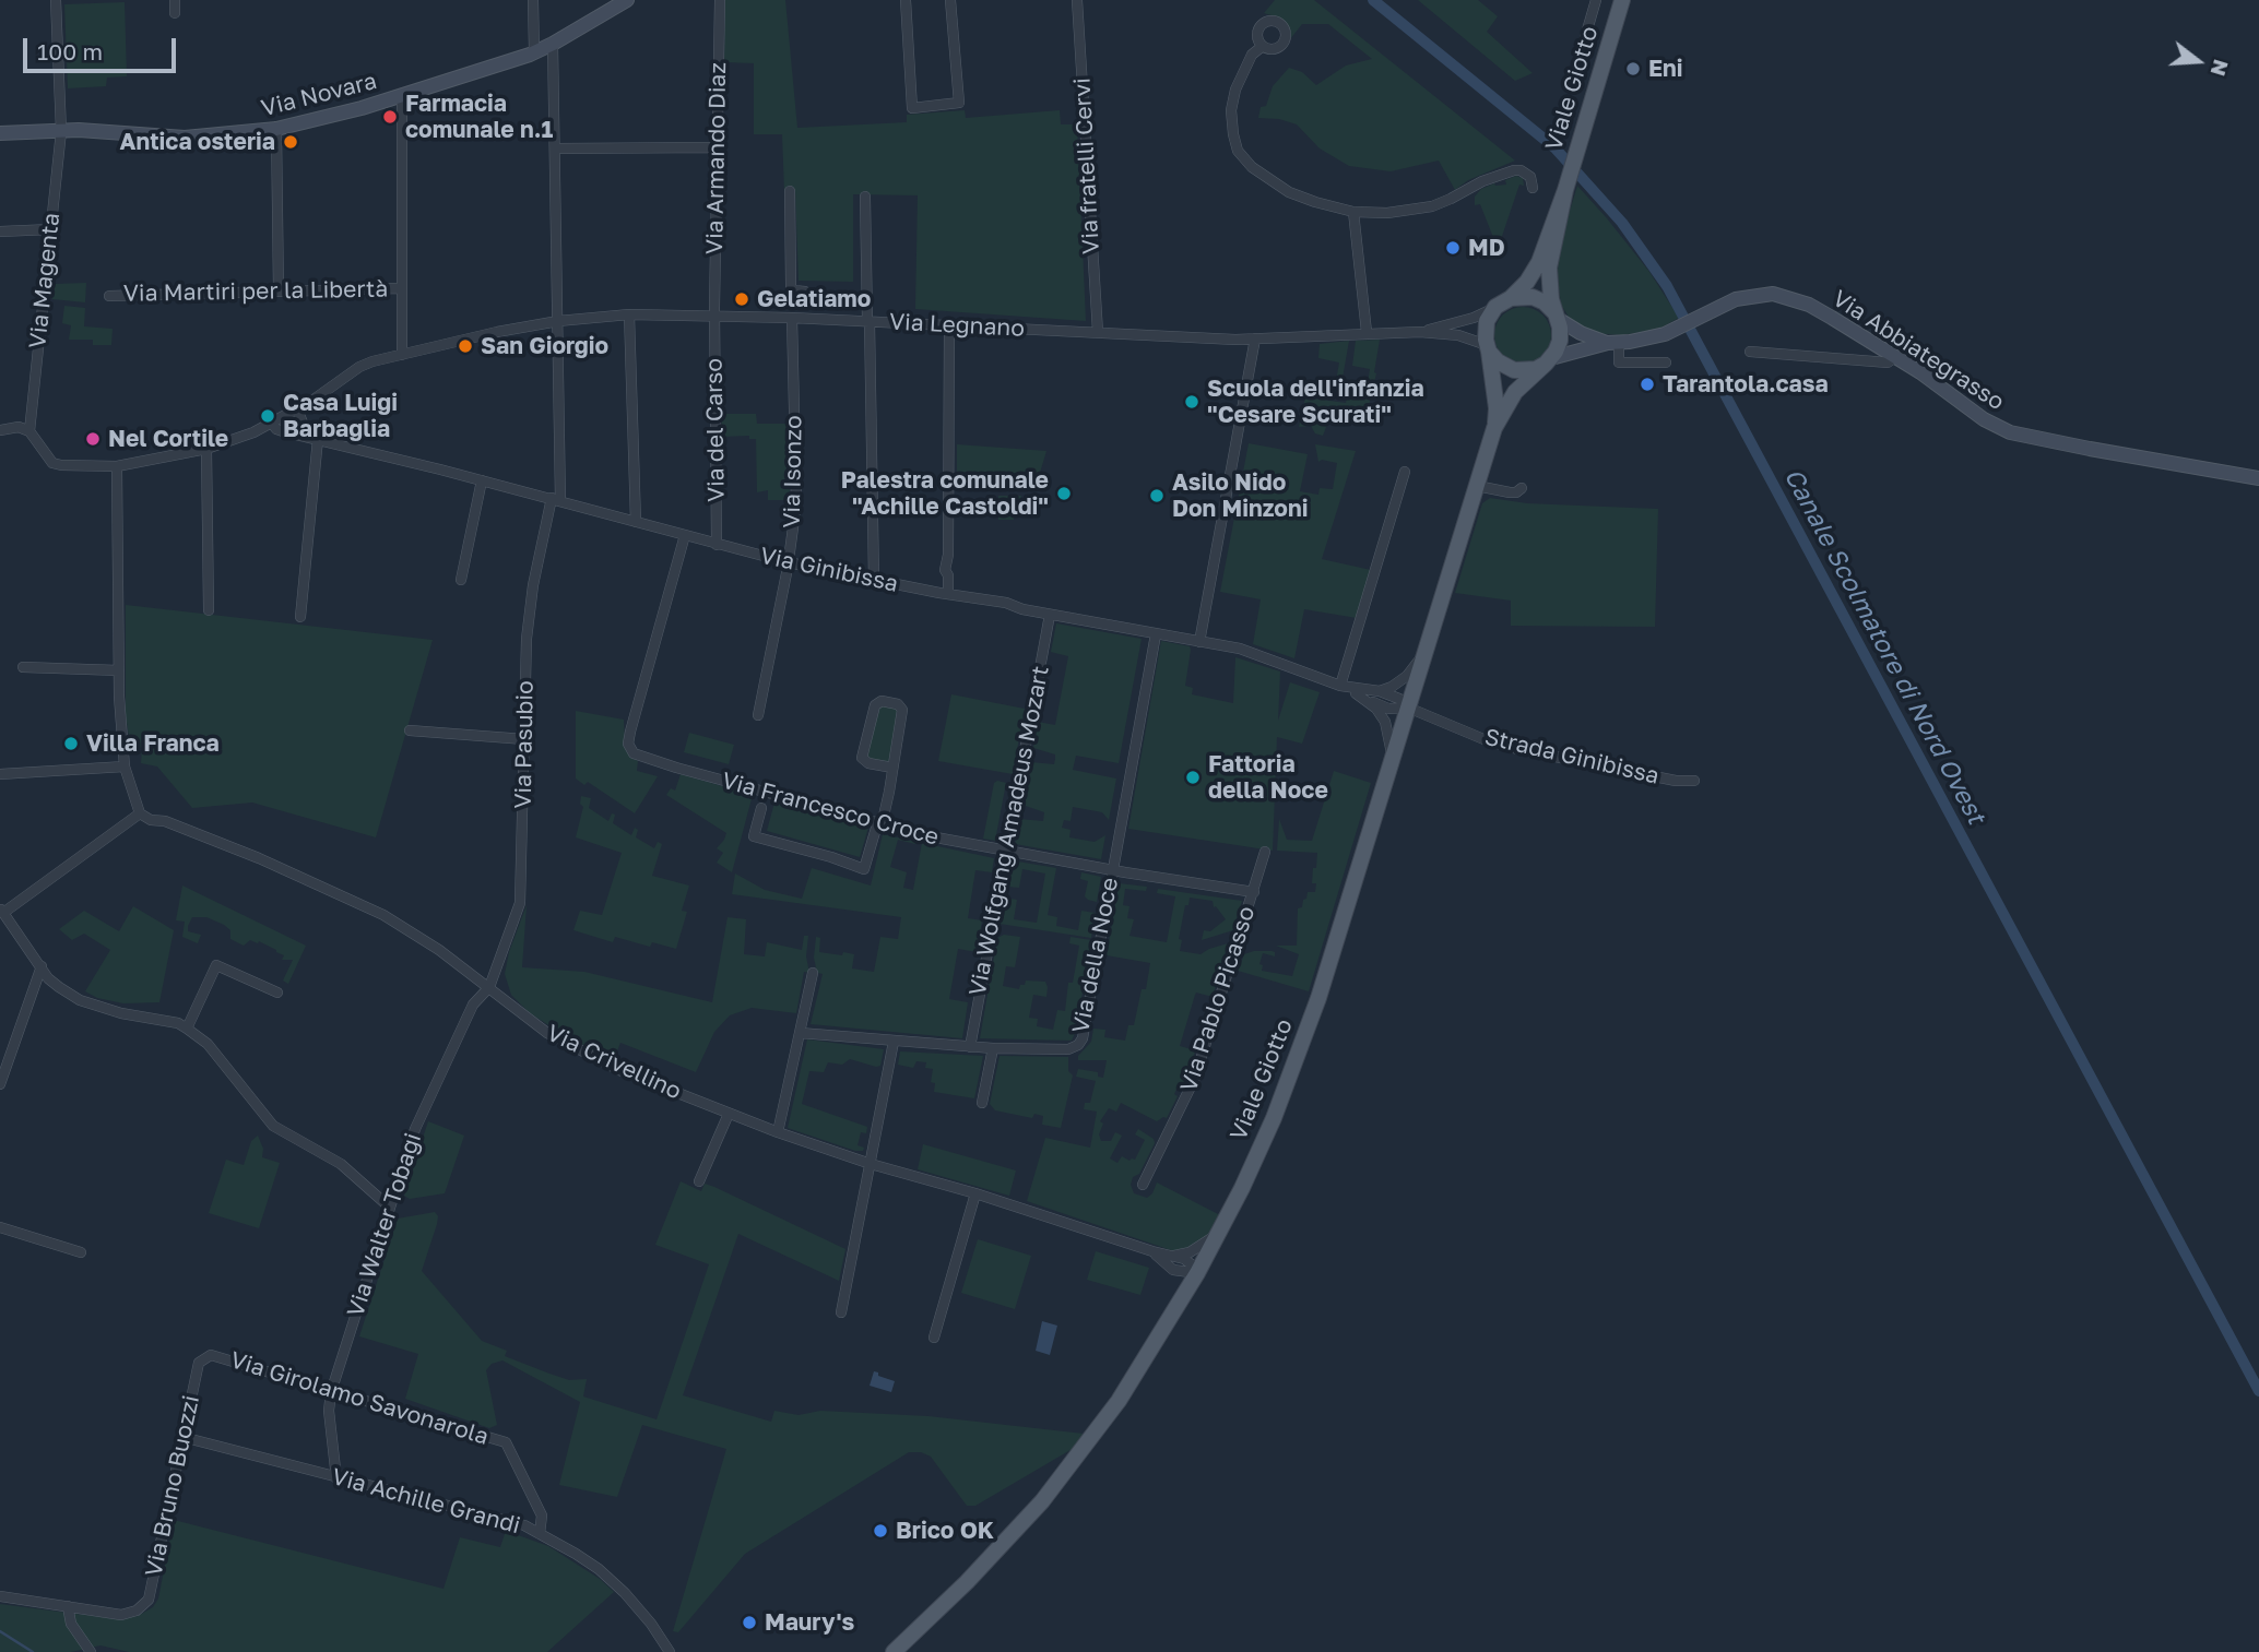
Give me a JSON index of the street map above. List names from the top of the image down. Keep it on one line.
{"streets":{"main road":["Viale Giotto"],"street":["Via Novara","Via Armando Diaz","Via fratelli Cervi","Via Magenta","Via Martiri per la Libertà","Via Legnano","Via Abbiategrasso","Via del Carso","Via Isonzo","Via Ginibissa","Via Pasubio","Strada Ginibissa","Via Francesco Croce","Via Wolfgang Amadeus Mozart","Via della Noce","Via Pablo Picasso","Via Crivellino","Via Walter Tobagi","Via Girolamo Savonarola","Via Bruno Buozzi","Via Achille Grandi"]},"crossings":[["Viale Giotto","Via Legnano"],["Viale Giotto","Via Abbiategrasso"],["Viale Giotto","Via Ginibissa"],["Viale Giotto","Strada Ginibissa"],["Viale Giotto","Via Crivellino"],["Via Novara","Via Magenta"],["Via Novara","Via Pasubio"],["Via Armando Diaz","Via Legnano"],["Via Armando Diaz","Via del Carso"],["Via fratelli Cervi","Via Legnano"],["Via Magenta","Via Legnano"],["Via Legnano","Via Abbiategrasso"],["Via Legnano","Via del Carso"],["Via Legnano","Via Isonzo"],["Via Legnano","Via Ginibissa"],["Via Legnano","Via Pasubio"],["Via del Carso","Via Ginibissa"],["Via Isonzo","Via Ginibissa"],["Via Ginibissa","Via Pasubio"],["Via Ginibissa","Strada Ginibissa"],["Via Ginibissa","Via Francesco Croce"],["Via Ginibissa","Via Wolfgang Amadeus Mozart"],["Via Ginibissa","Via della Noce"],["Via Pasubio","Via Crivellino"],["Via Pasubio","Via Walter Tobagi"],["Via Francesco Croce","Via Wolfgang Amadeus Mozart"],["Via Francesco Croce","Via della Noce"],["Via Francesco Croce","Via Pablo Picasso"],["Via Wolfgang Amadeus Mozart","Via della Noce"],["Via Crivellino","Via Walter Tobagi"],["Via Walter Tobagi","Via Girolamo Savonarola"],["Via Walter Tobagi","Via Achille Grandi"],["Via Girolamo Savonarola","Via Bruno Buozzi"],["Via Girolamo Savonarola","Via Achille Grandi"],["Via Bruno Buozzi","Via Achille Grandi"]],"water":["Canale Scolmatore di Nord Ovest"],"places":["Eni","Farmacia comunale n.1","Antica osteria","MD","Gelatiamo","San Giorgio","Tarantola.casa","Scuola dell'infanzia \"Cesare Scurati\"","Casa Luigi Barbaglia","Nel Cortile","Palestra comunale \"Achille Castoldi\"","Asilo Nido Don Minzoni","Villa Franca","Fattoria della Noce","Brico OK","Maury's"],"scale_bar":"100 m","north":"right"}
